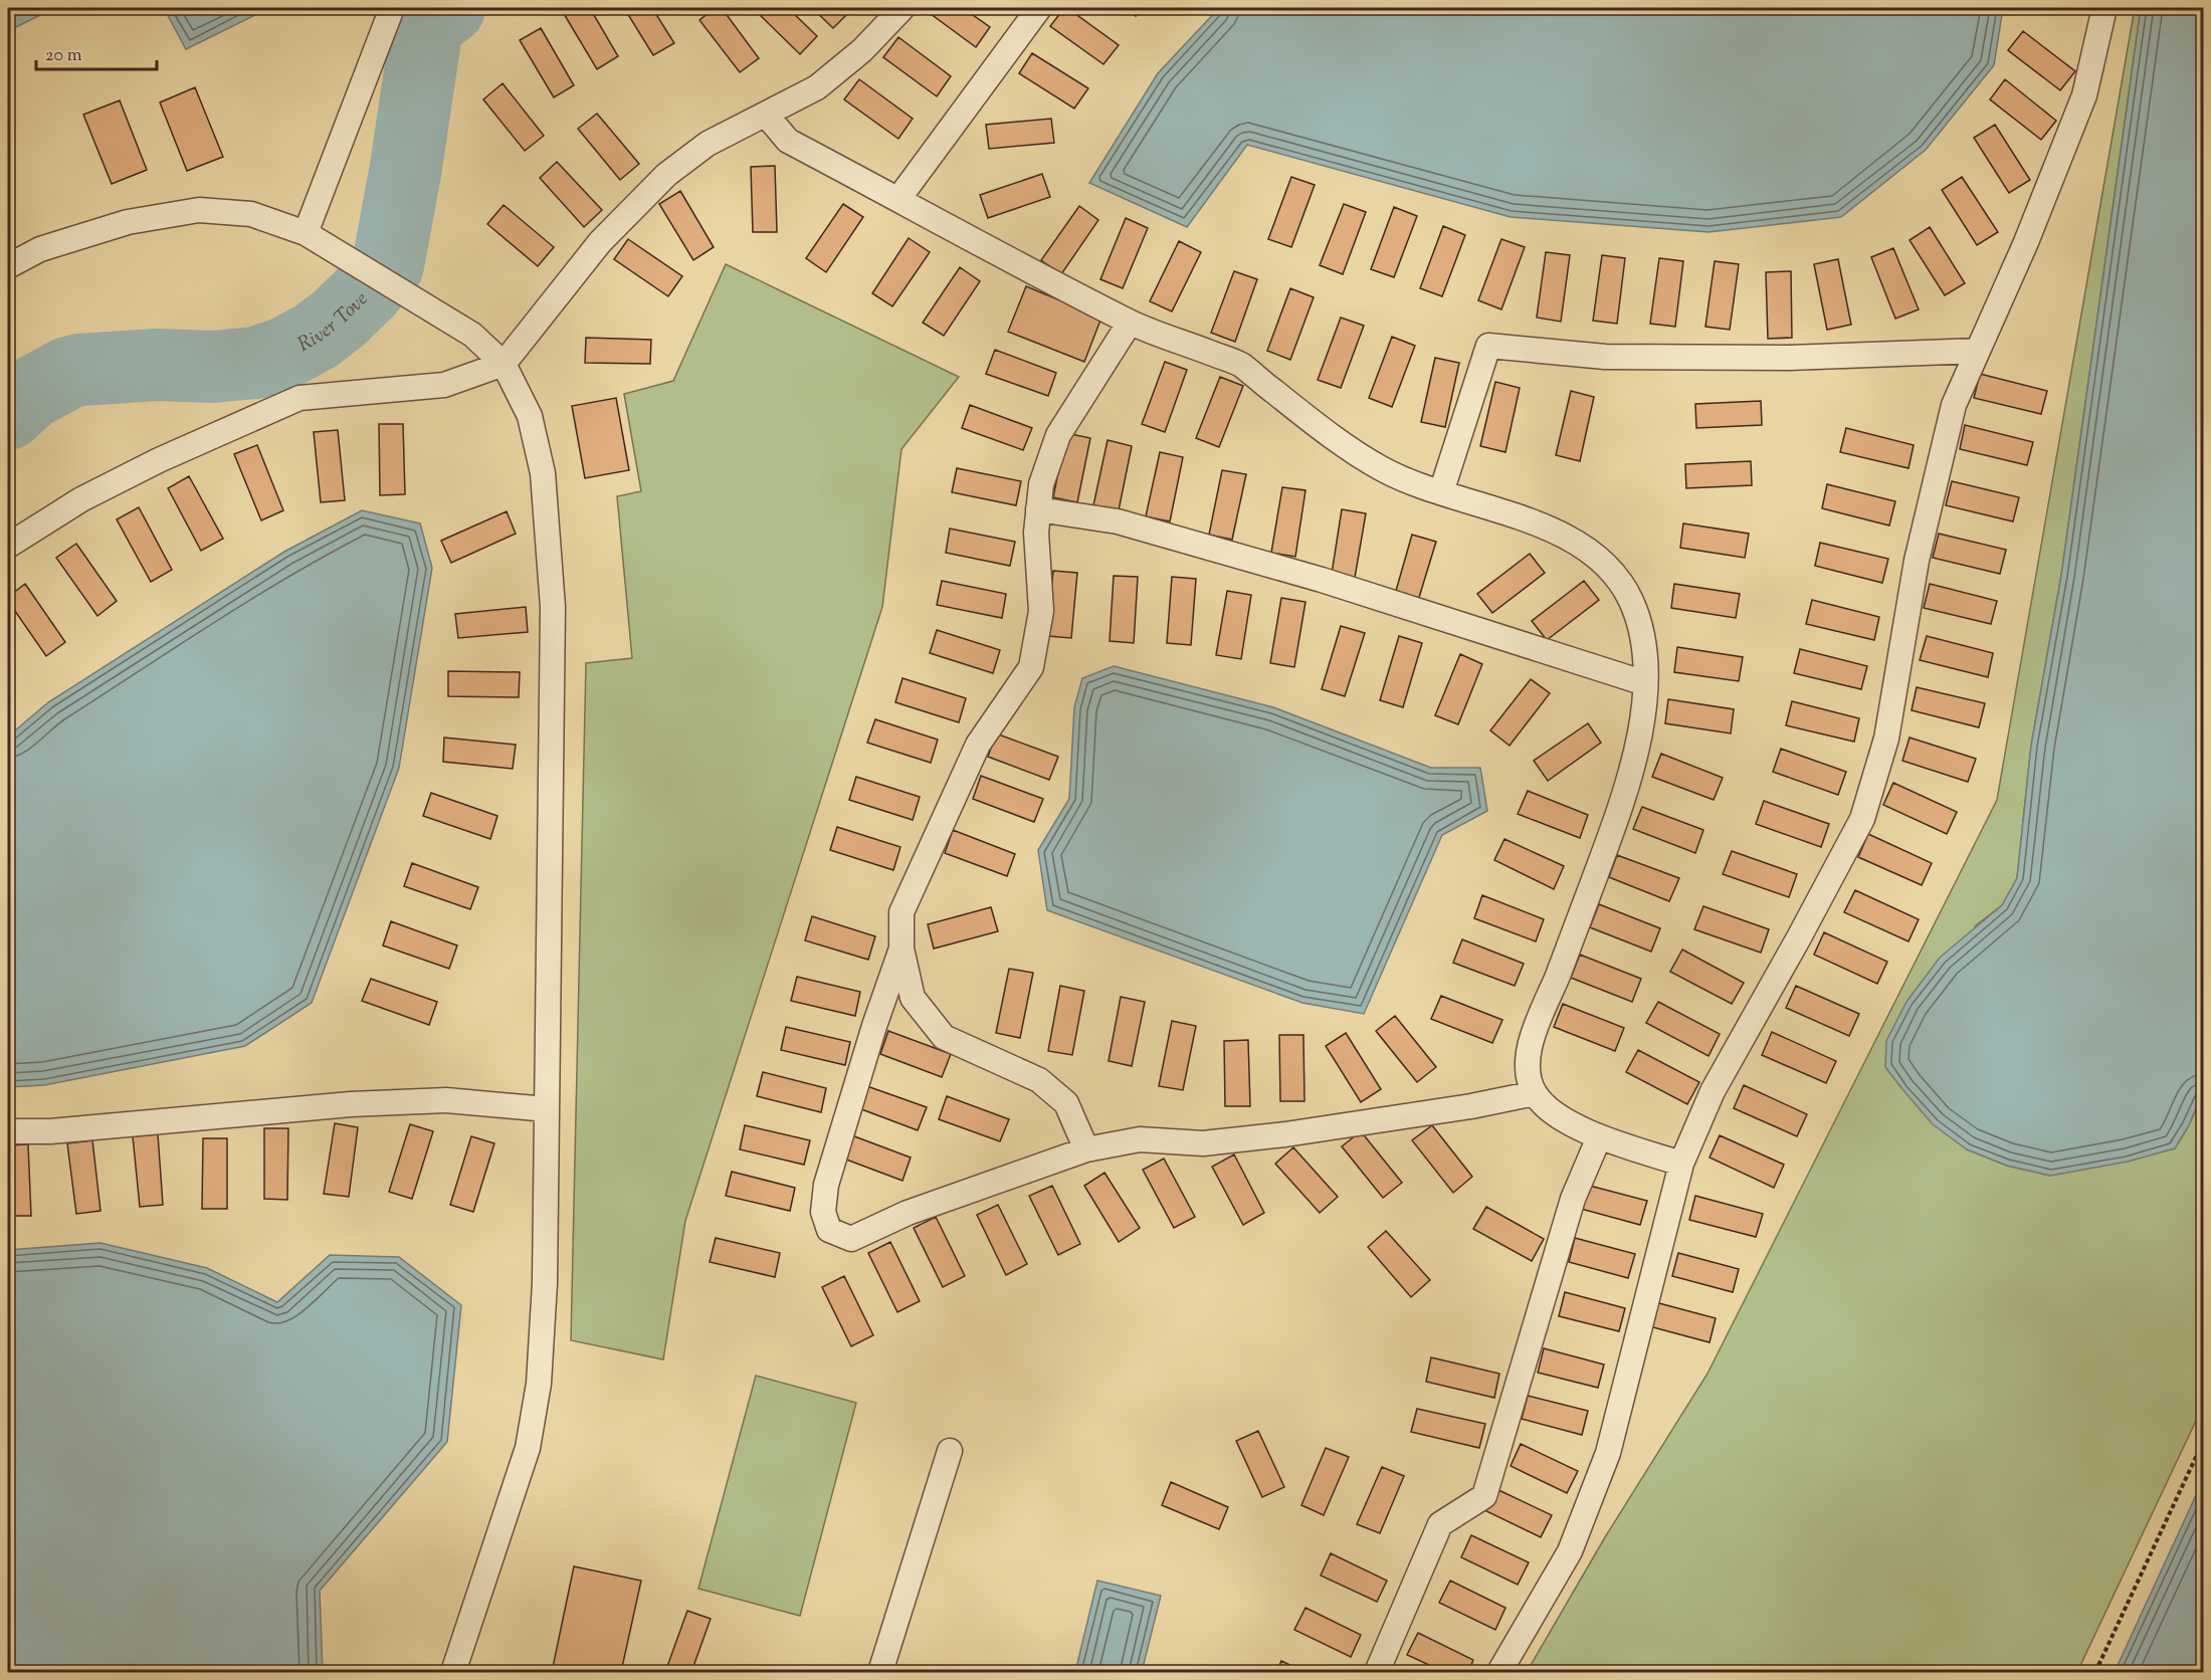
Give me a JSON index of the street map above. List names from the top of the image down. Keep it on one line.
{"water":["River Tove"],"scale_bar":"20 m"}
